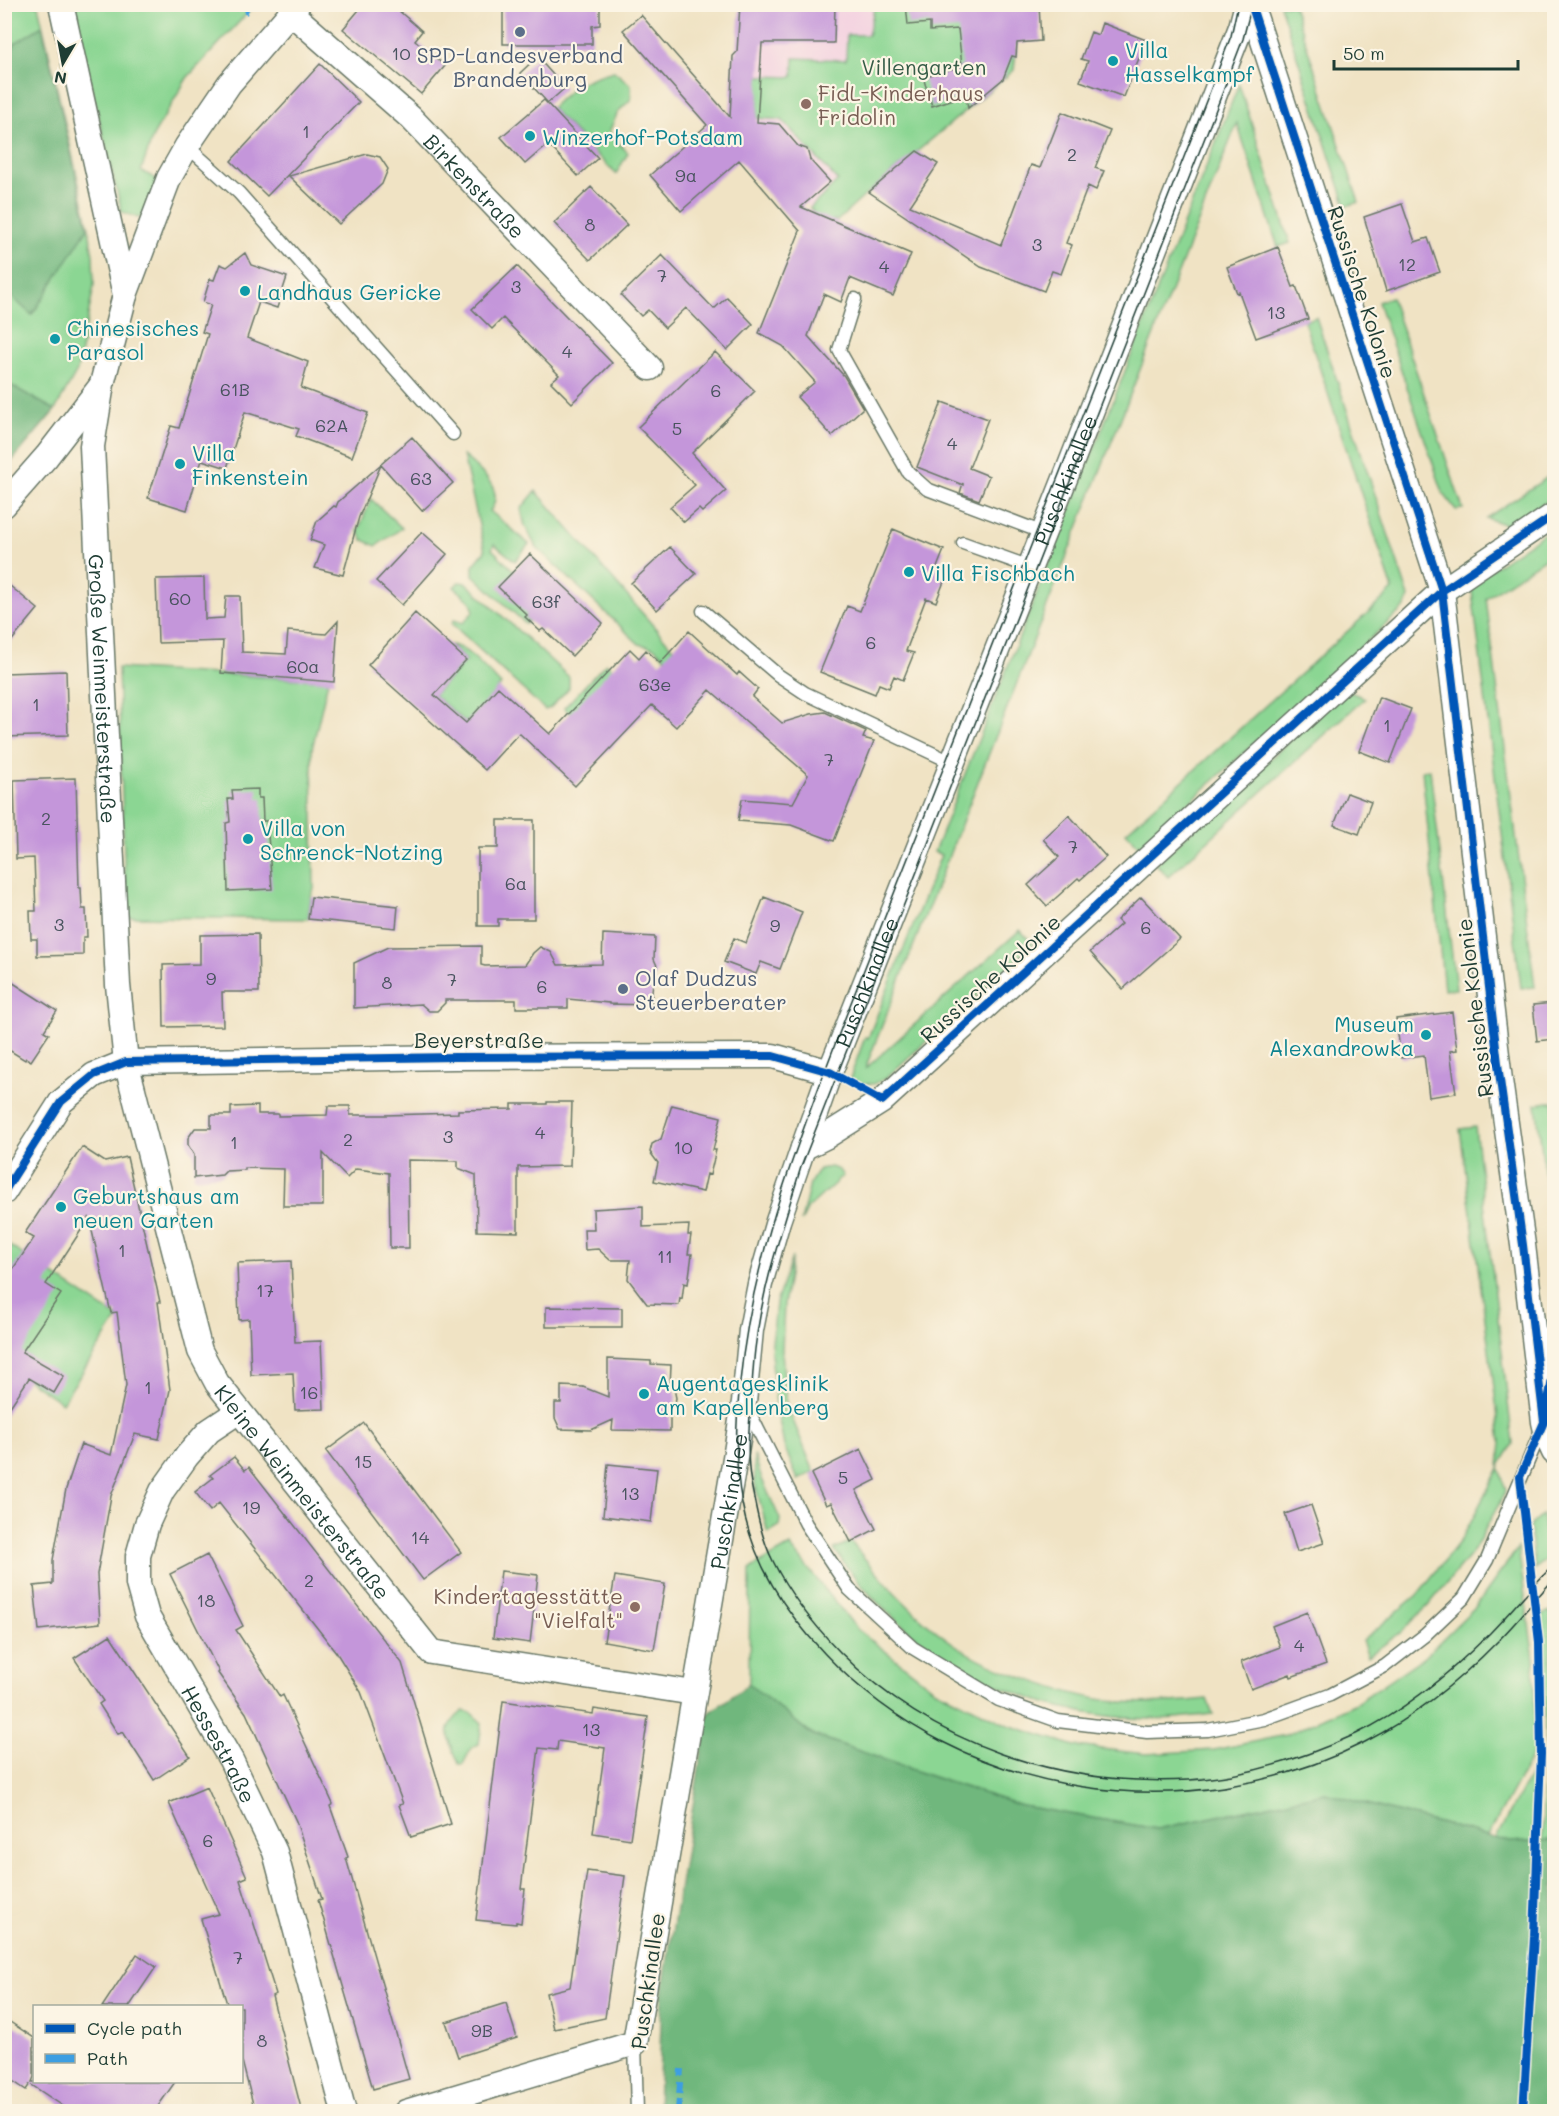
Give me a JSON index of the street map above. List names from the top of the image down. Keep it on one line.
{"streets":{"street":["Birkenstraße","Russische Kolonie","Puschkinallee","Große Weinmeisterstraße","Beyerstraße","Kleine Weinmeisterstraße","Hessestraße"]},"crossings":[["Birkenstraße","Große Weinmeisterstraße"],["Russische Kolonie","Puschkinallee"],["Puschkinallee","Beyerstraße"],["Puschkinallee","Kleine Weinmeisterstraße"],["Große Weinmeisterstraße","Beyerstraße"],["Große Weinmeisterstraße","Kleine Weinmeisterstraße"],["Beyerstraße","Kleine Weinmeisterstraße"],["Kleine Weinmeisterstraße","Hessestraße"]],"parks":["Villengarten"],"places":["SPD-Landesverband Brandenburg","Villa Hasselkampf","FidL-Kinderhaus Fridolin","Winzerhof-Potsdam","Landhaus Gericke","Chinesisches Parasol","Villa Finkenstein","Villa Fischbach","Villa von Schrenck-Notzing","Olaf Dudzus Steuerberater","Museum Alexandrowka","Geburtshaus am neuen Garten","Augentagesklinik am Kapellenberg","Kindertagesstätte \"Vielfalt\""],"house_numbers":["10","1","2","9a","8","3","12","4","7","3","13","4","61B","6","62A","5","4","63","60","63f","6","60a","63e","1","1","7","2","7","6a","3","9","6","9","7","8","6","4","3","2","1","10","1","11","17","1","16","15","5","13","19","14","2","18","4","13","6","7","9B","8"],"legend":["Cycle path","Path"],"scale_bar":"50 m","north":"bottom"}
